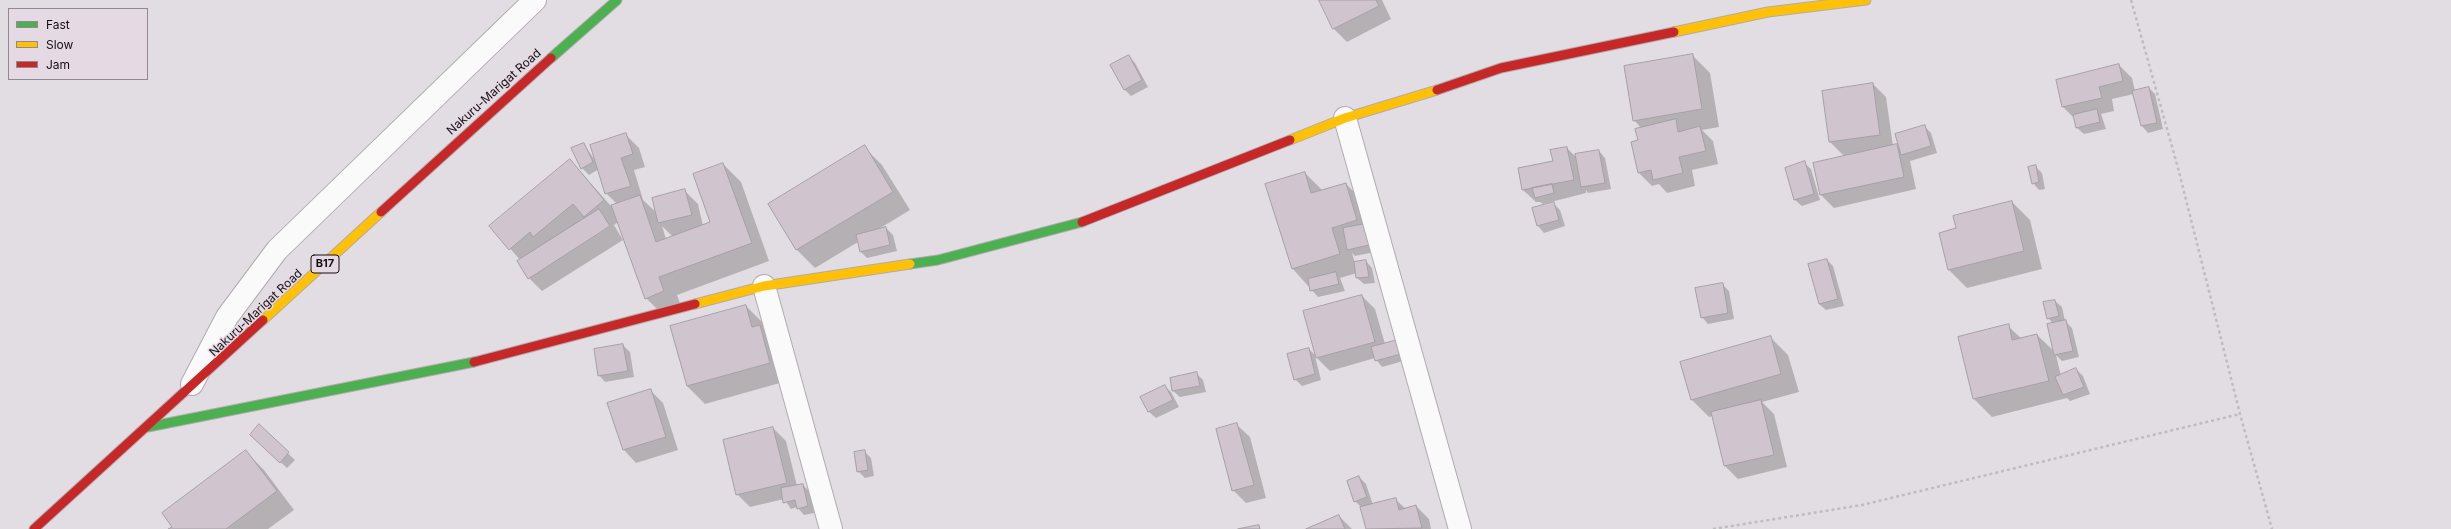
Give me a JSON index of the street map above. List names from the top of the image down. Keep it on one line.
{"streets":{"street":["Nakuru-Marigat Road","B17"]},"legend":["Fast","Slow","Jam"]}
